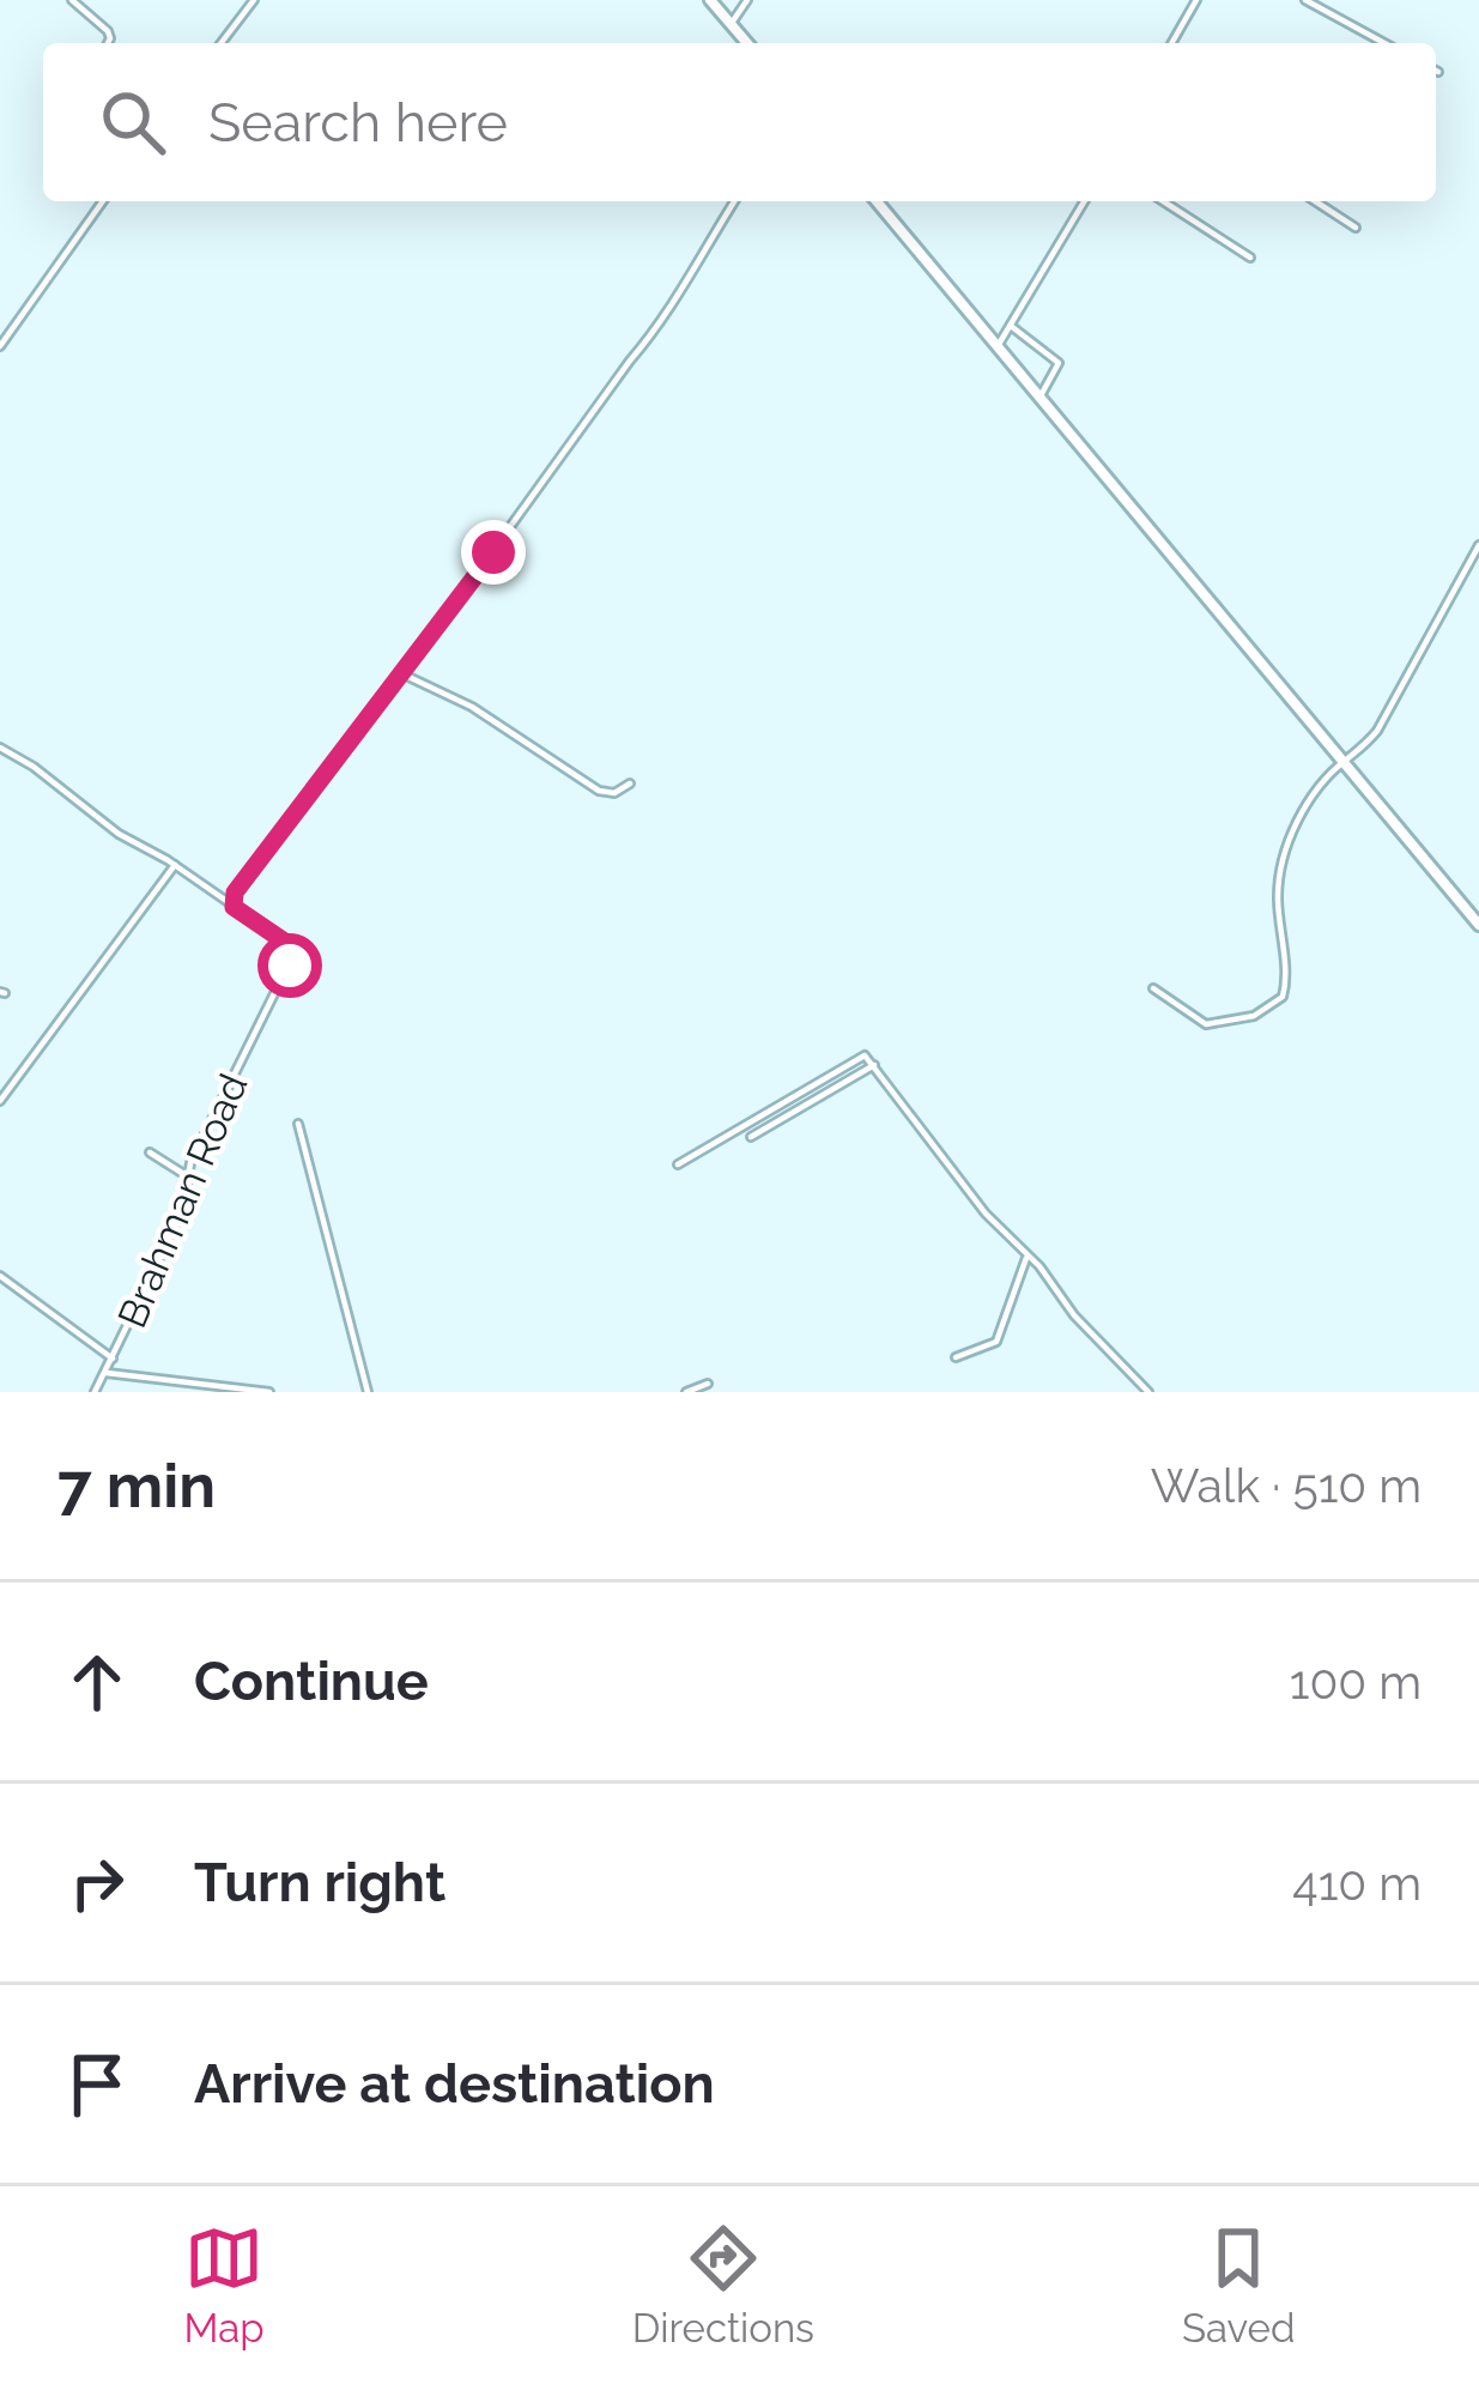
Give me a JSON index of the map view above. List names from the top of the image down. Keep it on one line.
{"streets":{"street":["Brahman Road"]},"page":{"search":"Search here","heading":["7 min","Walk · 510 m"],"list":[["Continue","100 m"],["Turn right","410 m"],"Arrive at destination"],"nav":["Map","Directions","Saved"]}}
